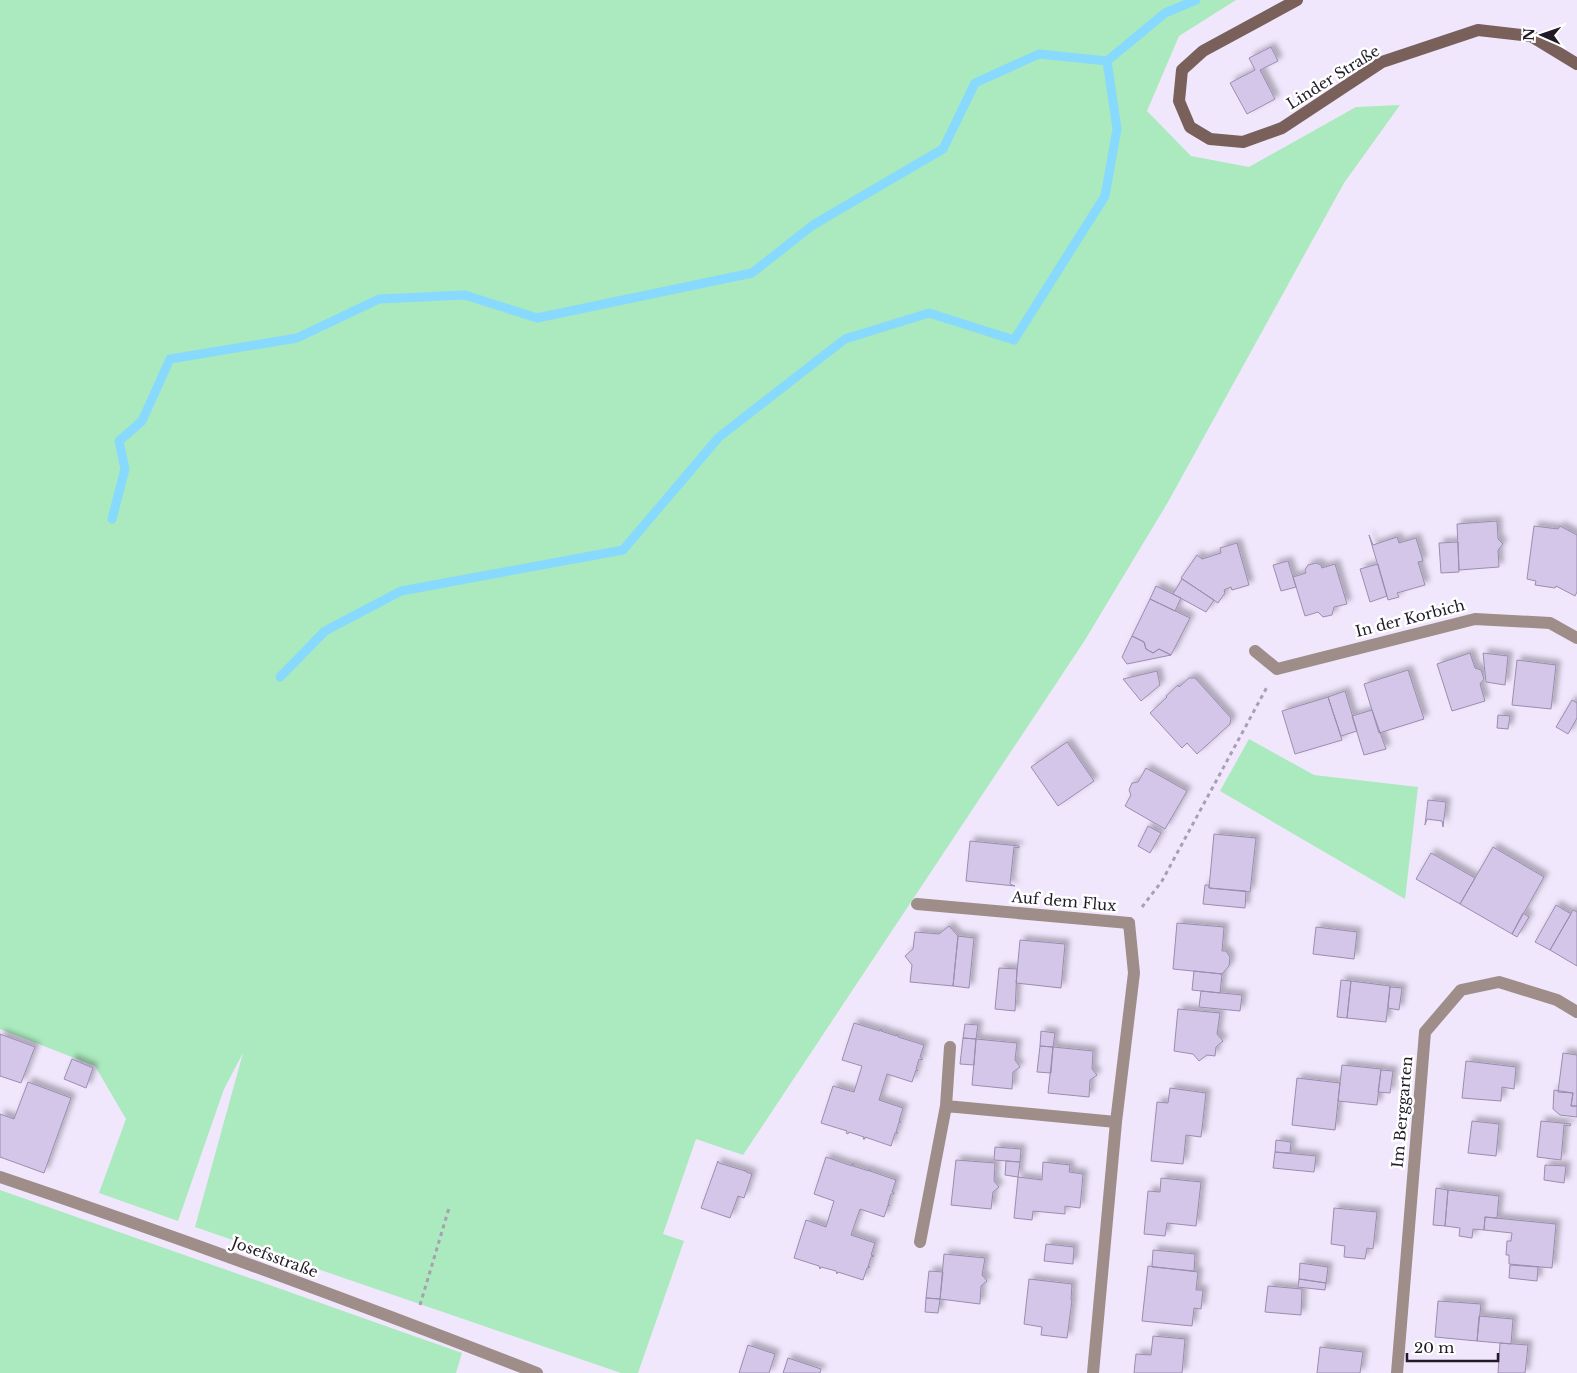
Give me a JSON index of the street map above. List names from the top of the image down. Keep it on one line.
{"streets":{"street":["Linder Straße","In der Korbich","Auf dem Flux","Im Berggarten","Josefsstraße"]},"scale_bar":"20 m","north":"left"}
